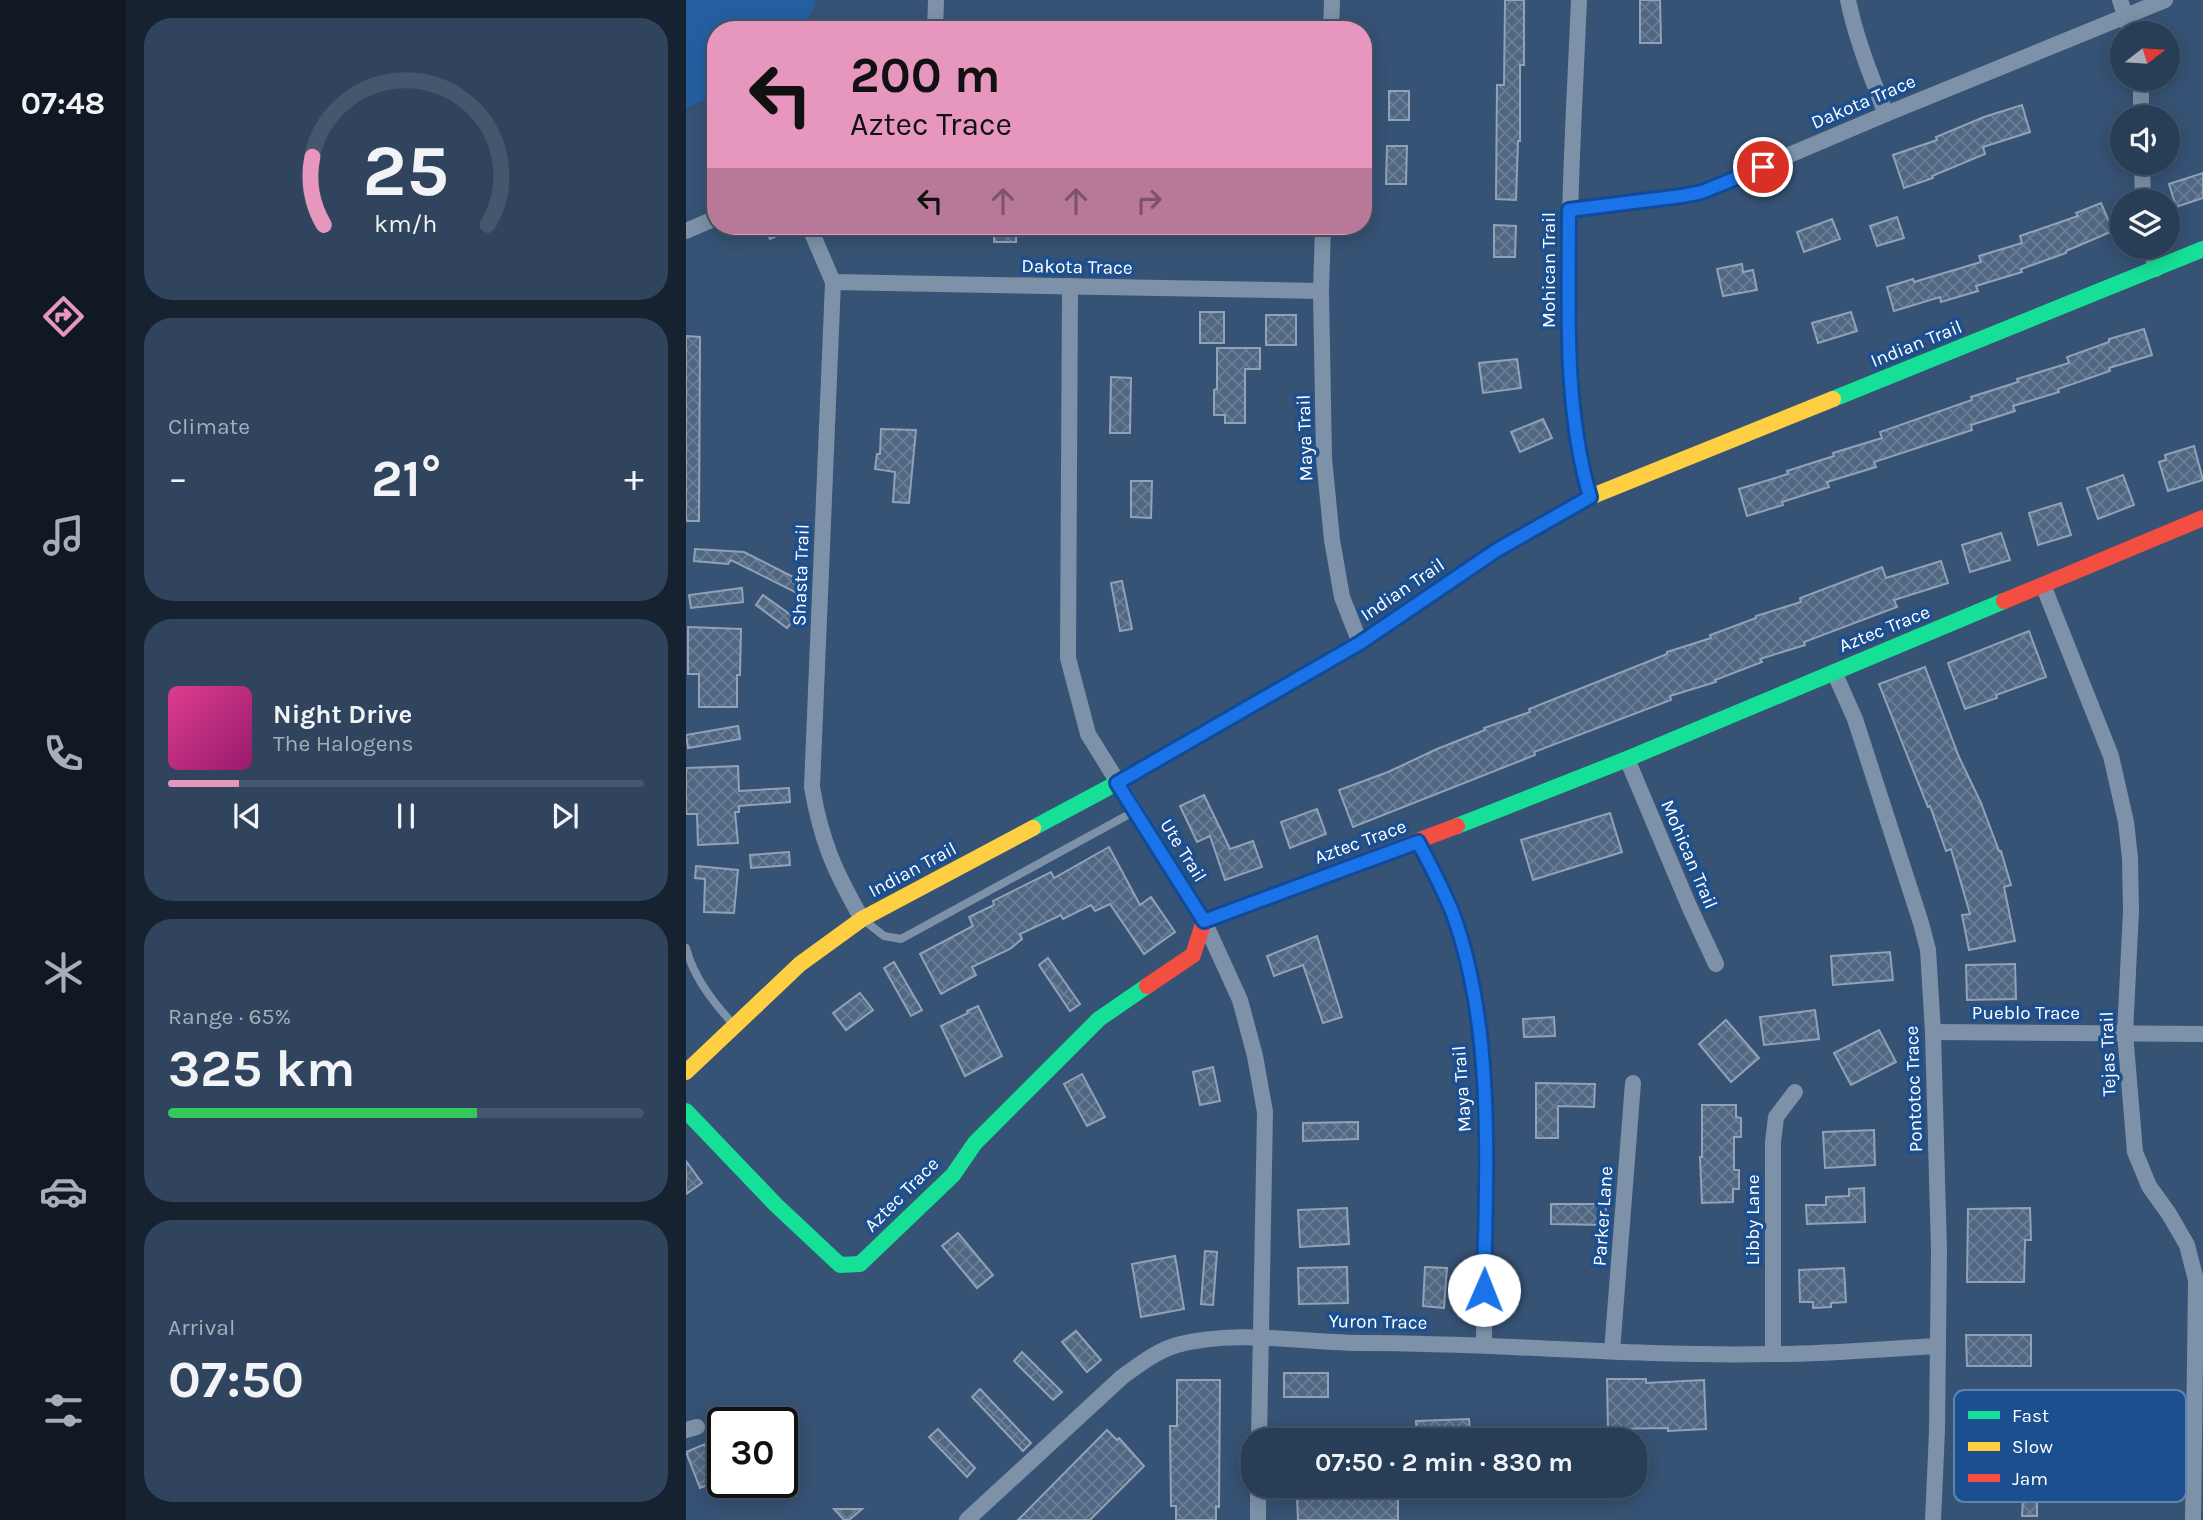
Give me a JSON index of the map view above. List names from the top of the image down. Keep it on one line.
{"streets":{"street":["Dakota Trace","Mohican Trail","Indian Trail","Maya Trail","Shasta Trail","Aztec Trace","Ute Trail","Pueblo Trace","Tejas Trail","Pontotoc Trace","Parker Lane","Libby Lane","Yuron Trace"]},"crossings":[["Dakota Trace","Mohican Trail"],["Dakota Trace","Maya Trail"],["Dakota Trace","Shasta Trail"],["Dakota Trace","Ute Trail"],["Mohican Trail","Indian Trail"],["Mohican Trail","Aztec Trace"],["Indian Trail","Maya Trail"],["Indian Trail","Shasta Trail"],["Indian Trail","Ute Trail"],["Maya Trail","Aztec Trace"],["Maya Trail","Yuron Trace"],["Aztec Trace","Ute Trail"],["Aztec Trace","Tejas Trail"],["Aztec Trace","Pontotoc Trace"],["Ute Trail","Yuron Trace"],["Pueblo Trace","Tejas Trail"],["Pueblo Trace","Pontotoc Trace"],["Pontotoc Trace","Yuron Trace"],["Parker Lane","Yuron Trace"],["Libby Lane","Yuron Trace"]],"legend":["Fast","Slow","Jam"],"north":"right","page":{"tabs":"07:48","turn":["200 m","Aztec Trace"],"tile":["Climate",["Range · 65%","325 km"],["Arrival","07:50"]],"heat":["−","21°","+"],"song":["Night Drive","The Halogens"],"limit":"30","trip":"07:50 · 2 min · 830 m","gauge":["25","km/h"]}}
